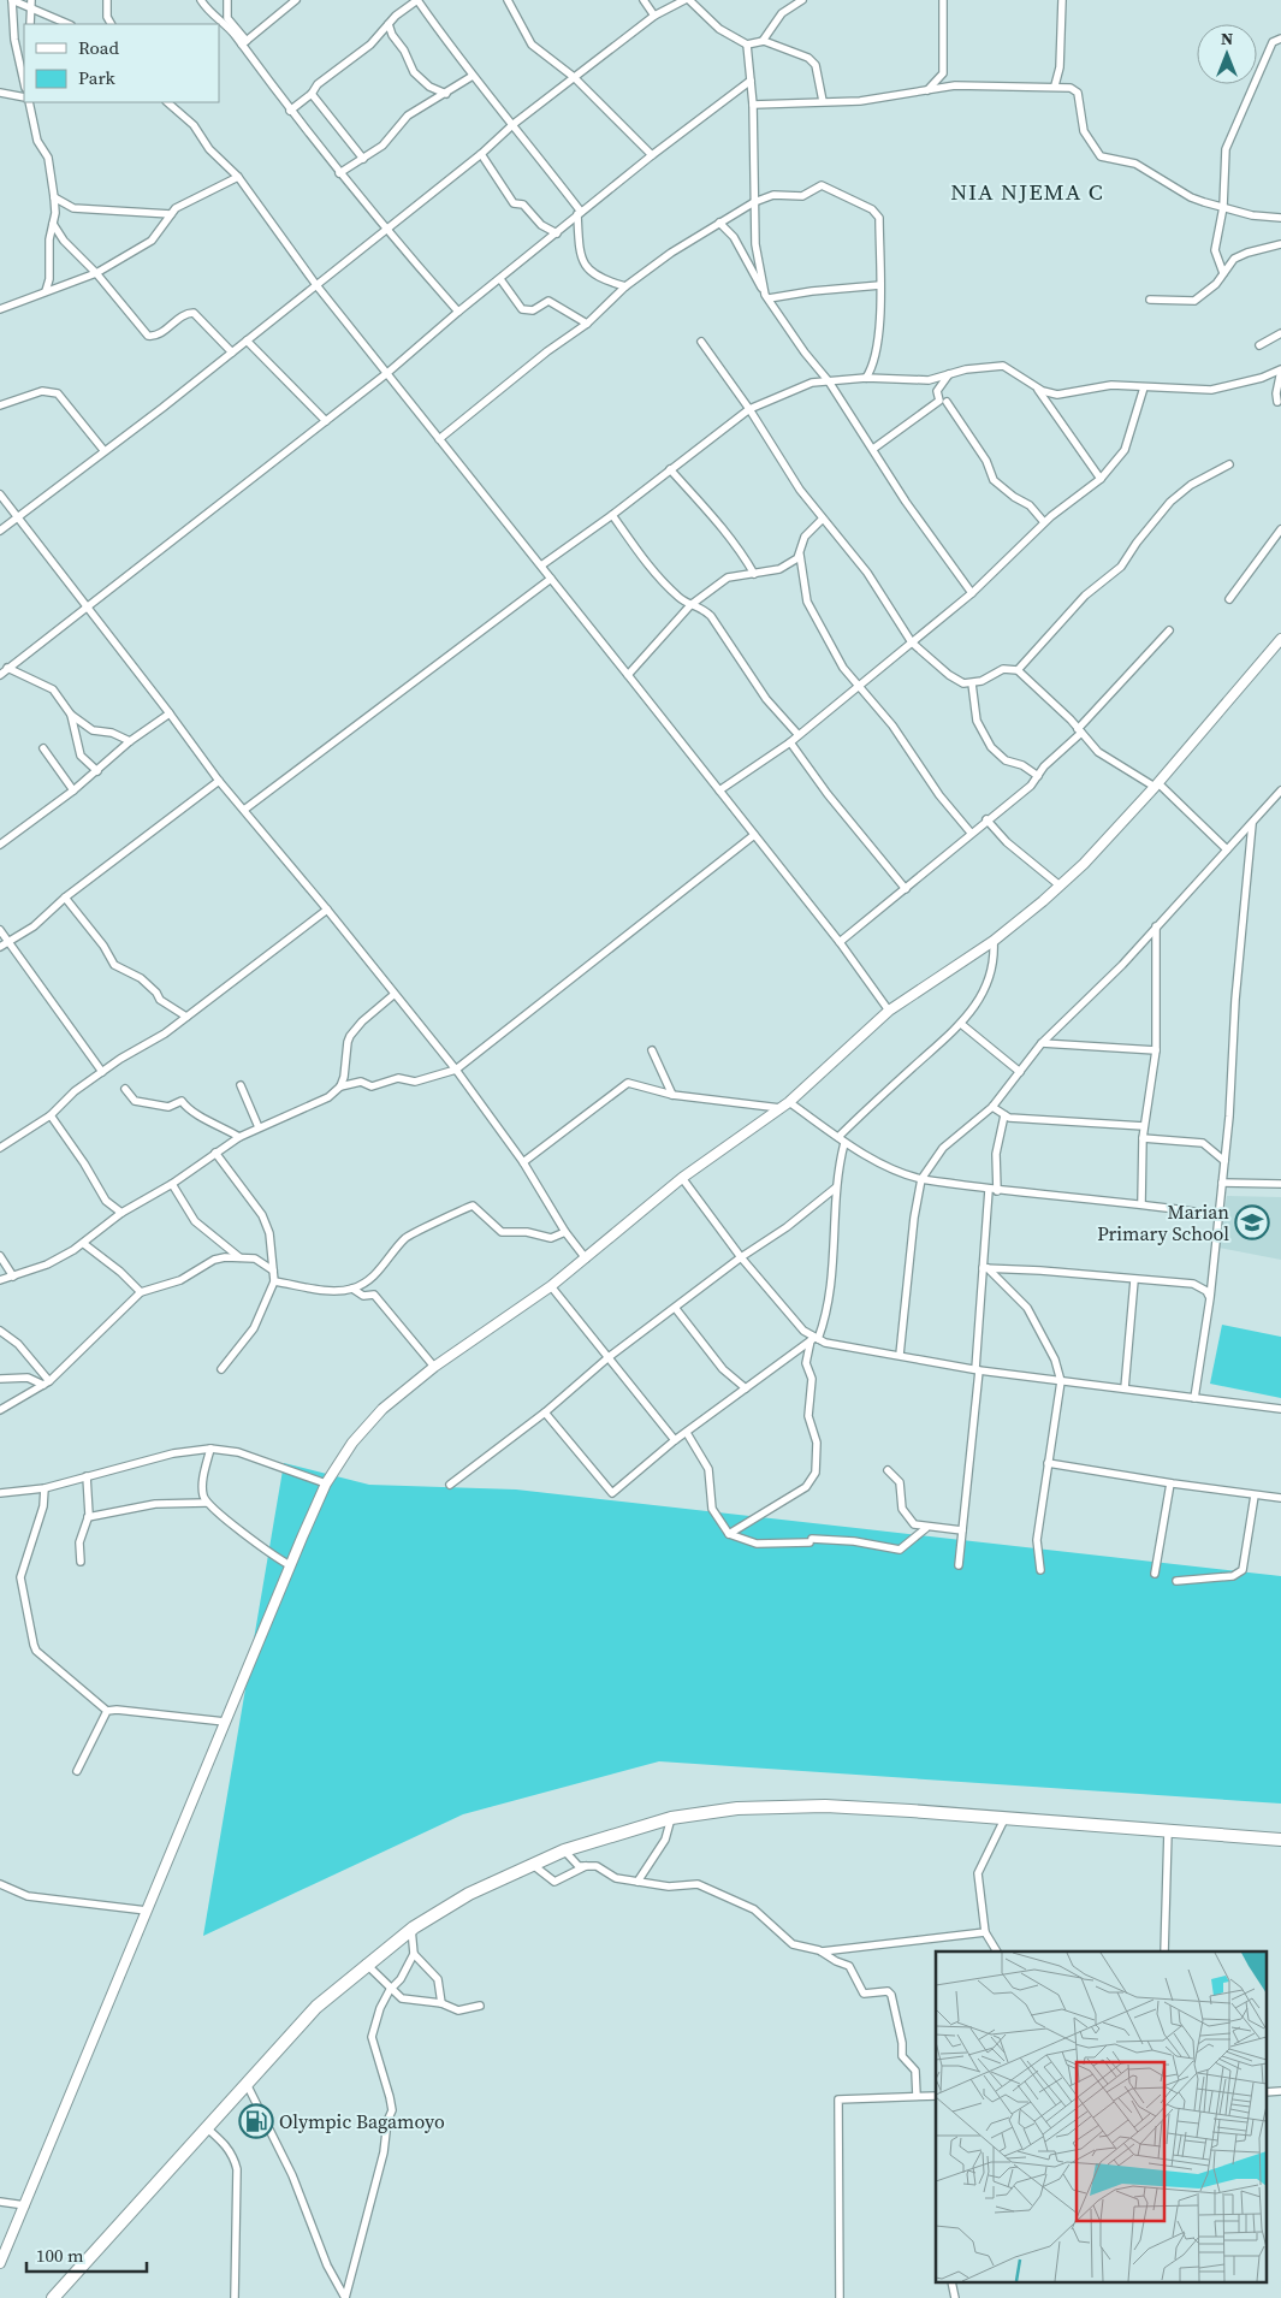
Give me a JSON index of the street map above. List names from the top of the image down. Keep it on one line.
{"districts":["NIA NJEMA C"],"places":{"school or university":["Marian Primary School"],"fuel station":["Olympic Bagamoyo"]},"legend":["Road","Park"],"scale_bar":"100 m","north":"top"}
